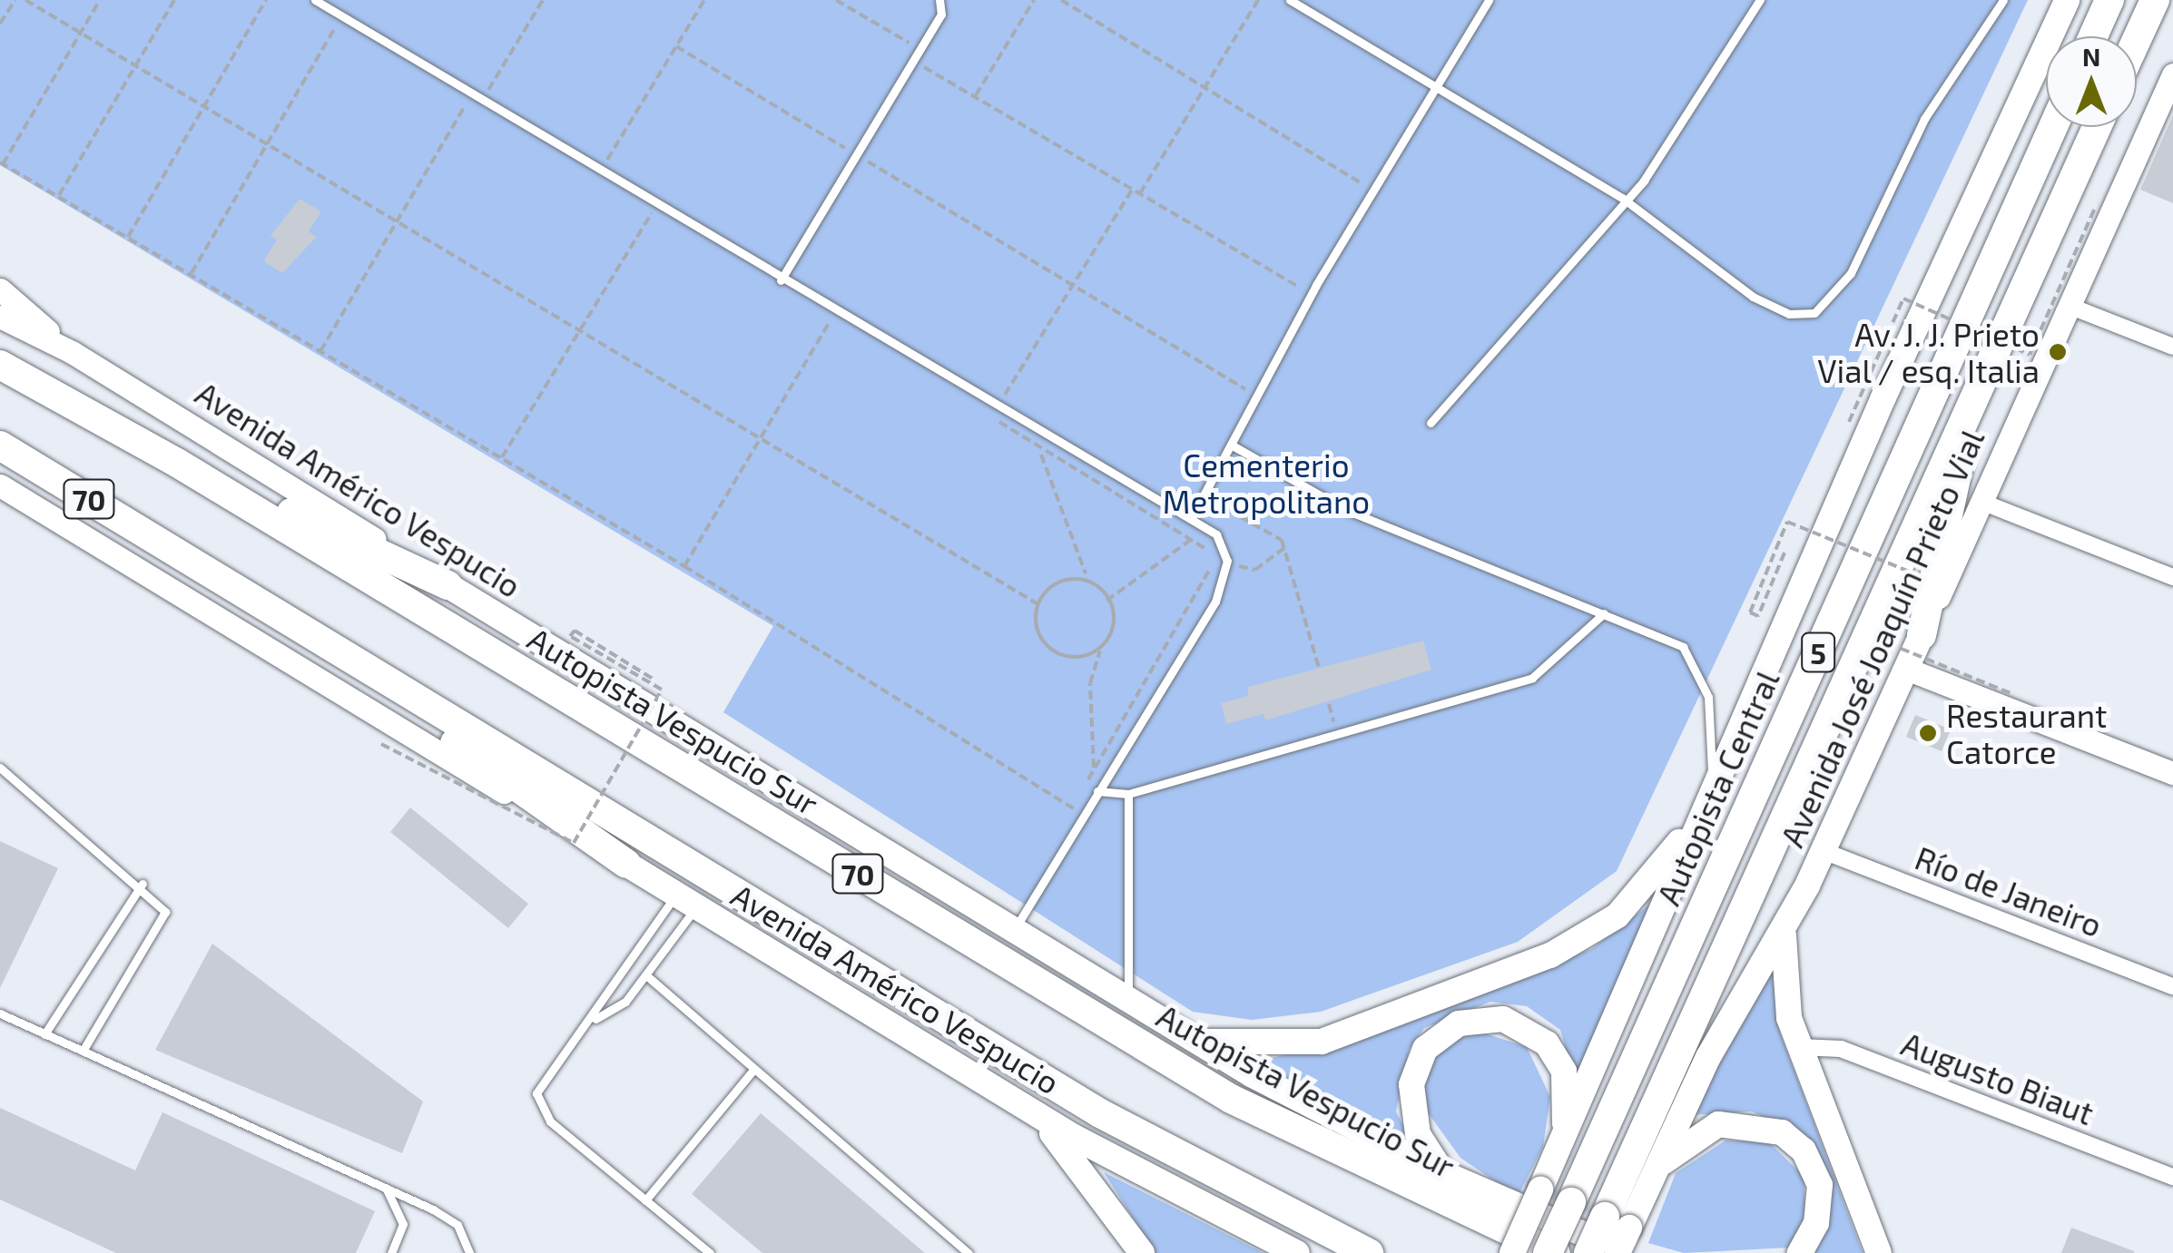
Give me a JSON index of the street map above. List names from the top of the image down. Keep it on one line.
{"streets":{"highway":["70","5","Autopista Vespucio Sur","Autopista Central"],"main road":["Avenida Américo Vespucio","Avenida José Joaquín Prieto Vial"],"street":["Río de Janeiro","Augusto Biaut"]},"crossings":[["Avenida José Joaquín Prieto Vial","5"],["Avenida José Joaquín Prieto Vial","Río de Janeiro"],["Avenida José Joaquín Prieto Vial","Augusto Biaut"]],"parks":["Cementerio Metropolitano"],"places":["Av. J. J. Prieto Vial / esq. Italia","Restaurant Catorce"],"north":"top"}
